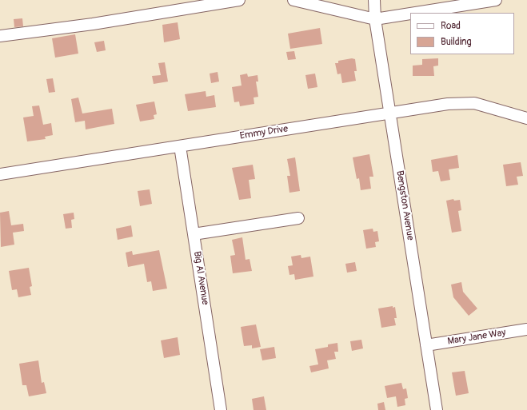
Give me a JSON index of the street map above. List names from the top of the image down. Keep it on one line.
{"streets":{"street":["Emmy Drive","Bengston Avenue","Big Al Avenue","Mary Jane Way"]},"crossings":[["Emmy Drive","Bengston Avenue"],["Emmy Drive","Big Al Avenue"],["Bengston Avenue","Mary Jane Way"]],"legend":["Road","Building"]}
